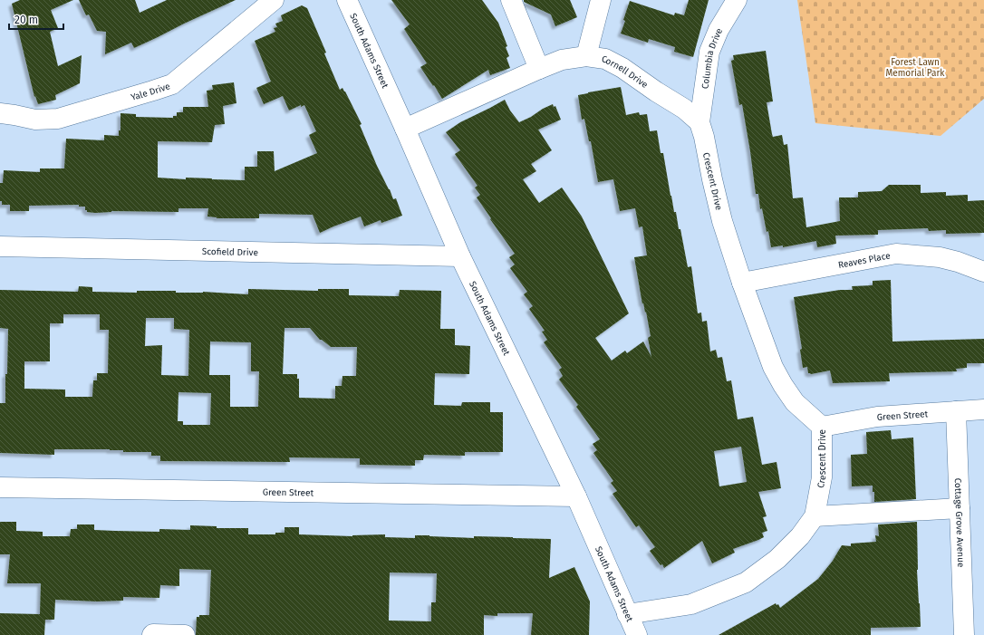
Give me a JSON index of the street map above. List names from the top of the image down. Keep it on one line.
{"streets":{"street":["South Adams Street","Columbia Drive","Cornell Drive","Yale Drive","Crescent Drive","Scofield Drive","Reaves Place","Green Street","Cottage Grove Avenue"]},"crossings":[["South Adams Street","Cornell Drive"],["South Adams Street","Crescent Drive"],["South Adams Street","Scofield Drive"],["South Adams Street","Green Street"],["Columbia Drive","Cornell Drive"],["Columbia Drive","Crescent Drive"],["Cornell Drive","Crescent Drive"],["Crescent Drive","Reaves Place"],["Crescent Drive","Green Street"],["Green Street","Cottage Grove Avenue"]],"parks":["Forest Lawn Memorial Park"],"scale_bar":"20 m"}
